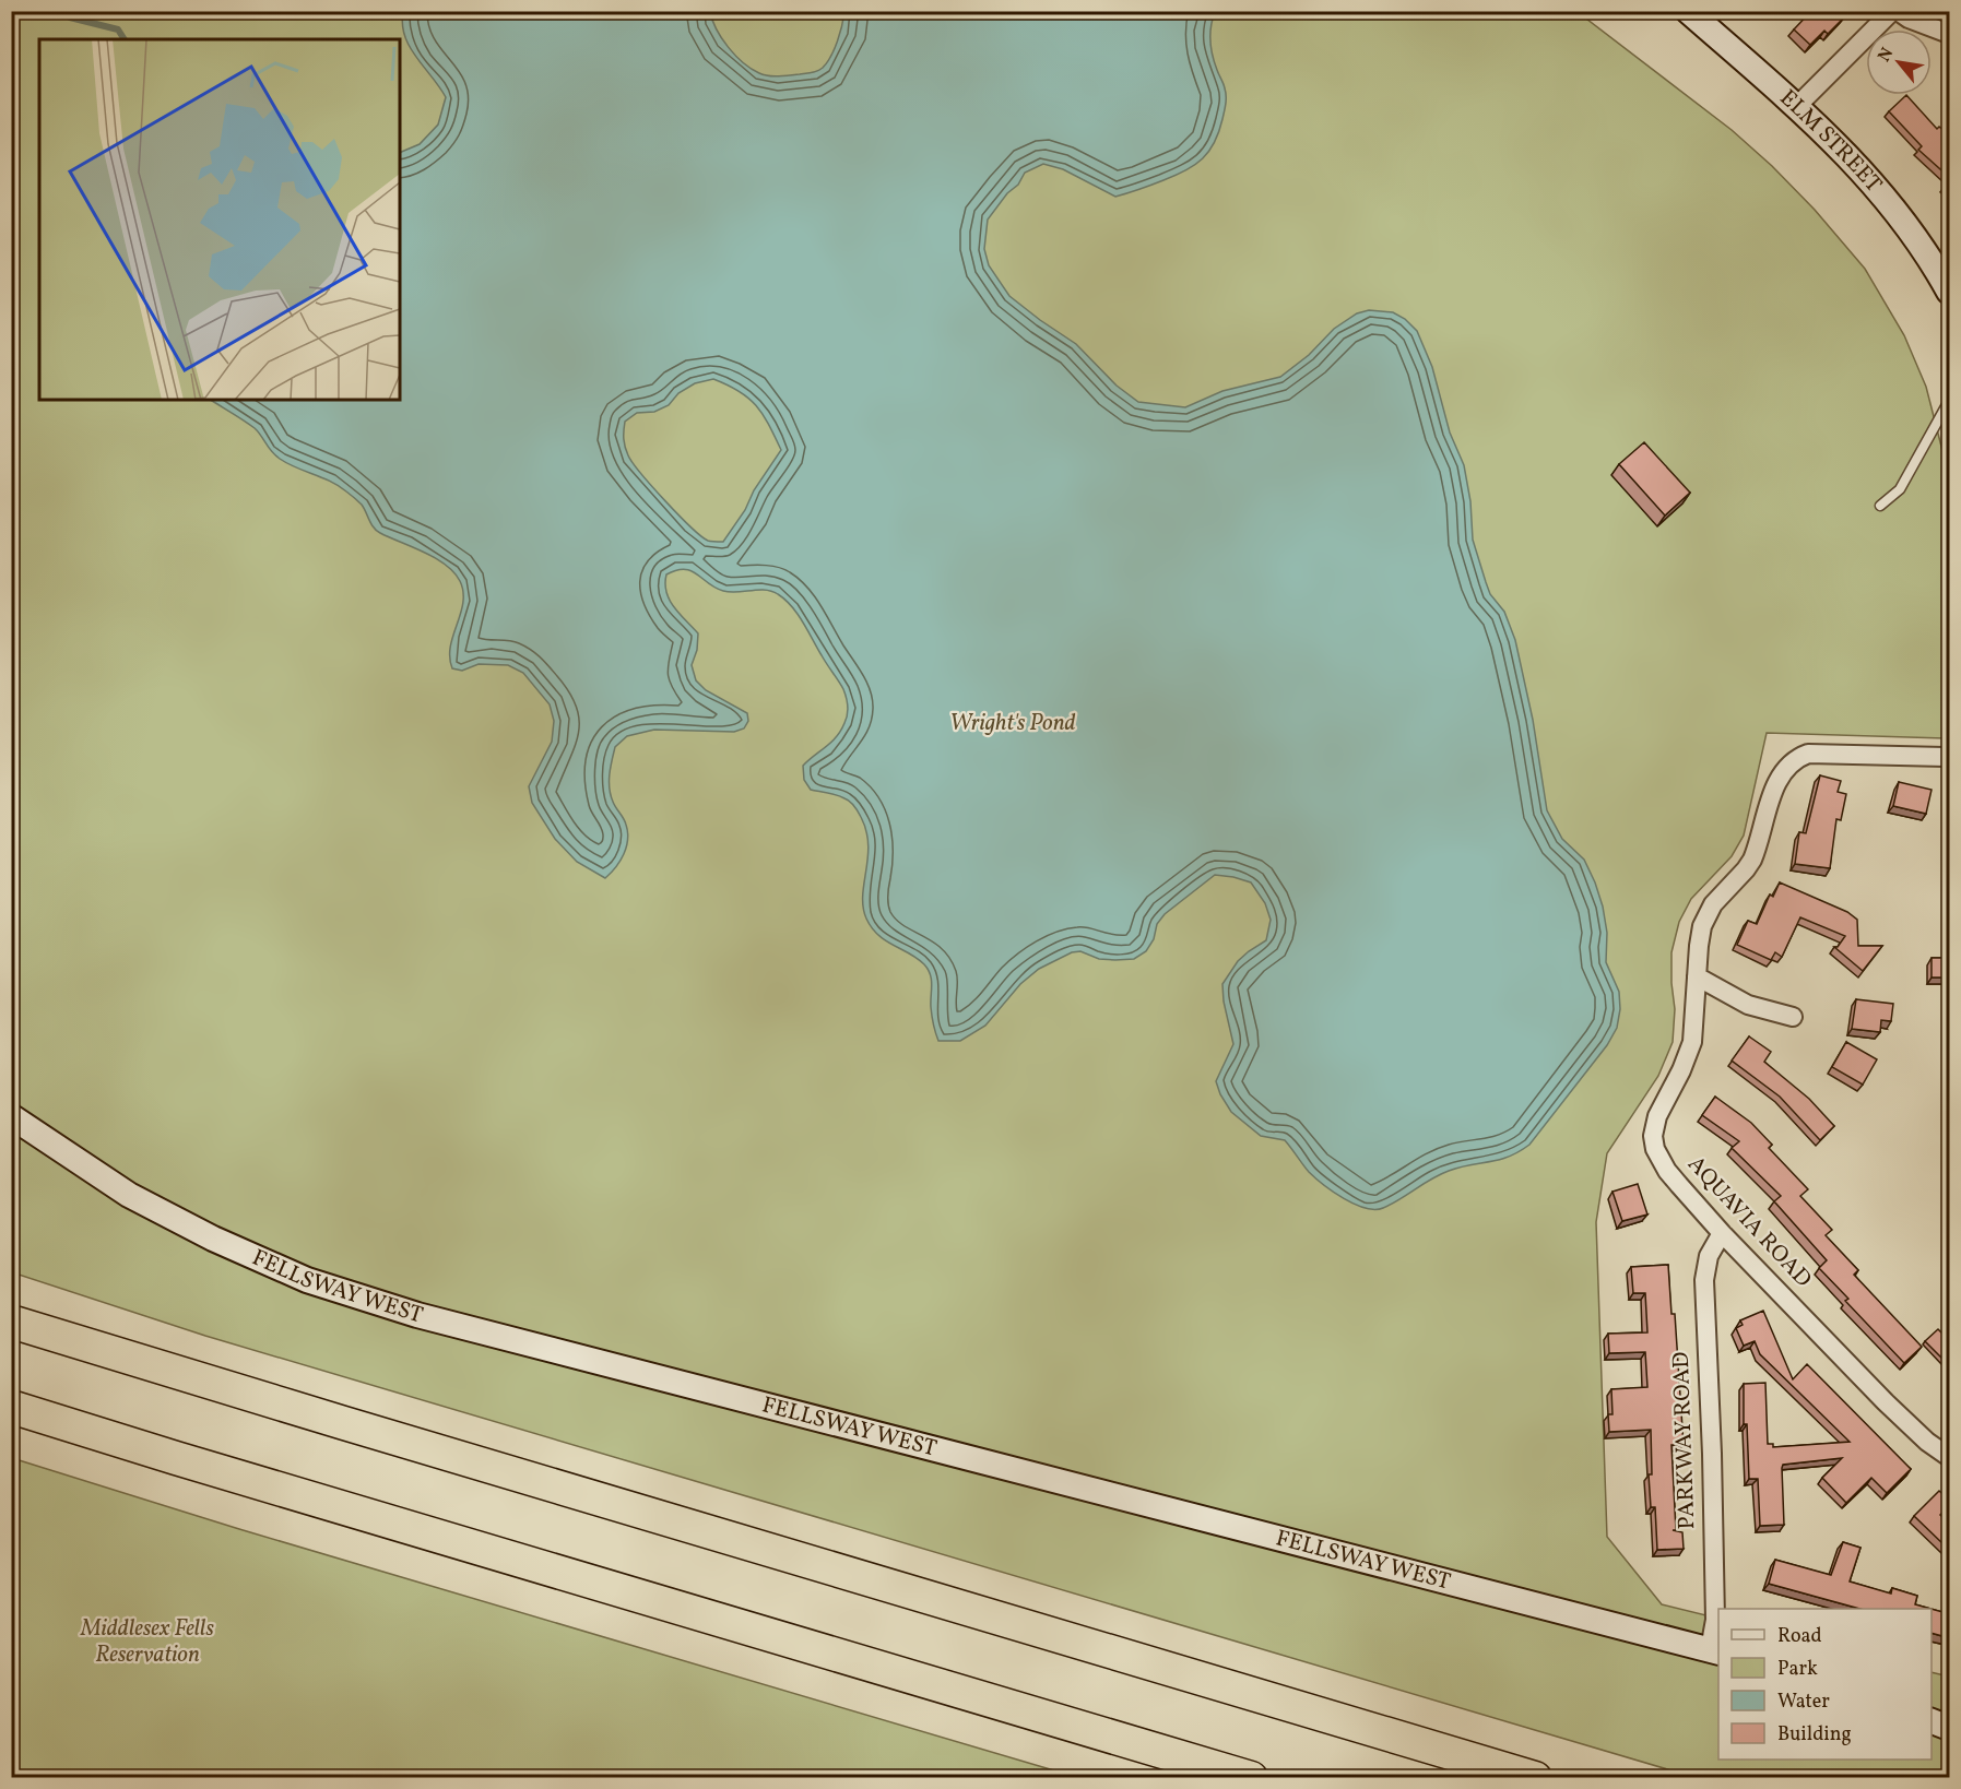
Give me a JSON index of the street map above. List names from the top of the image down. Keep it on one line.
{"streets":{"main road":["ELM STREET","FELLSWAY WEST"],"street":["AQUAVIA ROAD","PARKWAY ROAD"]},"crossings":[["AQUAVIA ROAD","PARKWAY ROAD"],["FELLSWAY WEST","PARKWAY ROAD"]],"parks":["Wright's Pond","Middlesex Fells Reservation"],"legend":["Road","Park","Water","Building"],"north":"top left"}
